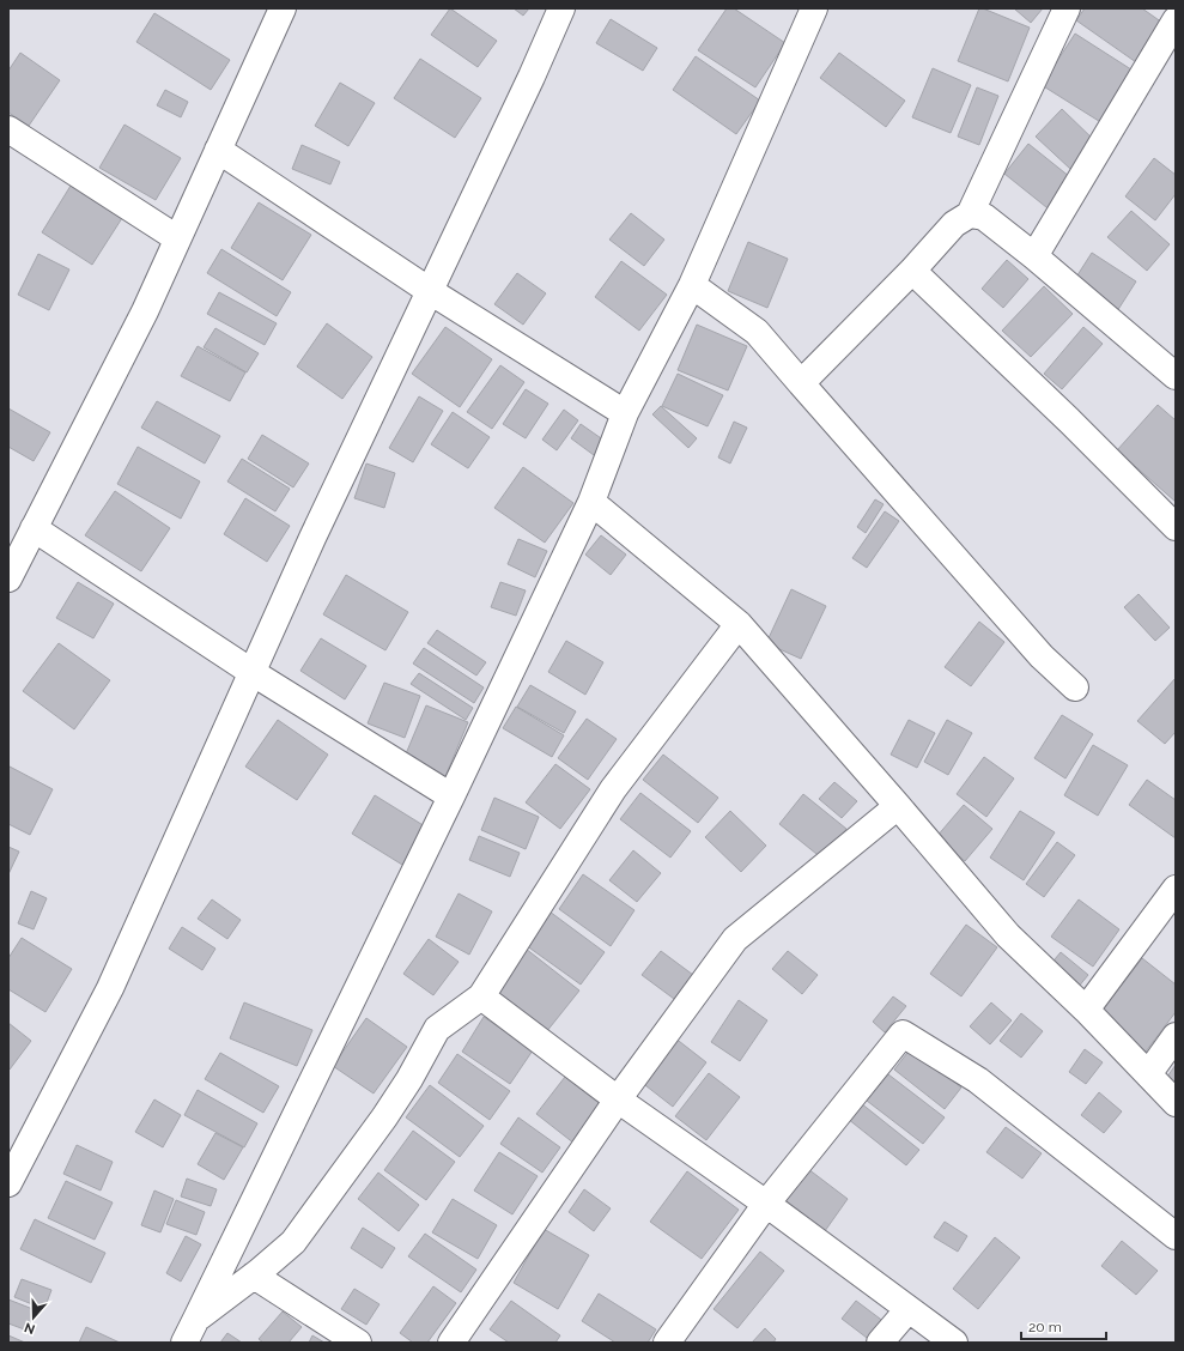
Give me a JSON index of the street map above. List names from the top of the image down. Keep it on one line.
{"scale_bar":"20 m","north":"bottom"}
